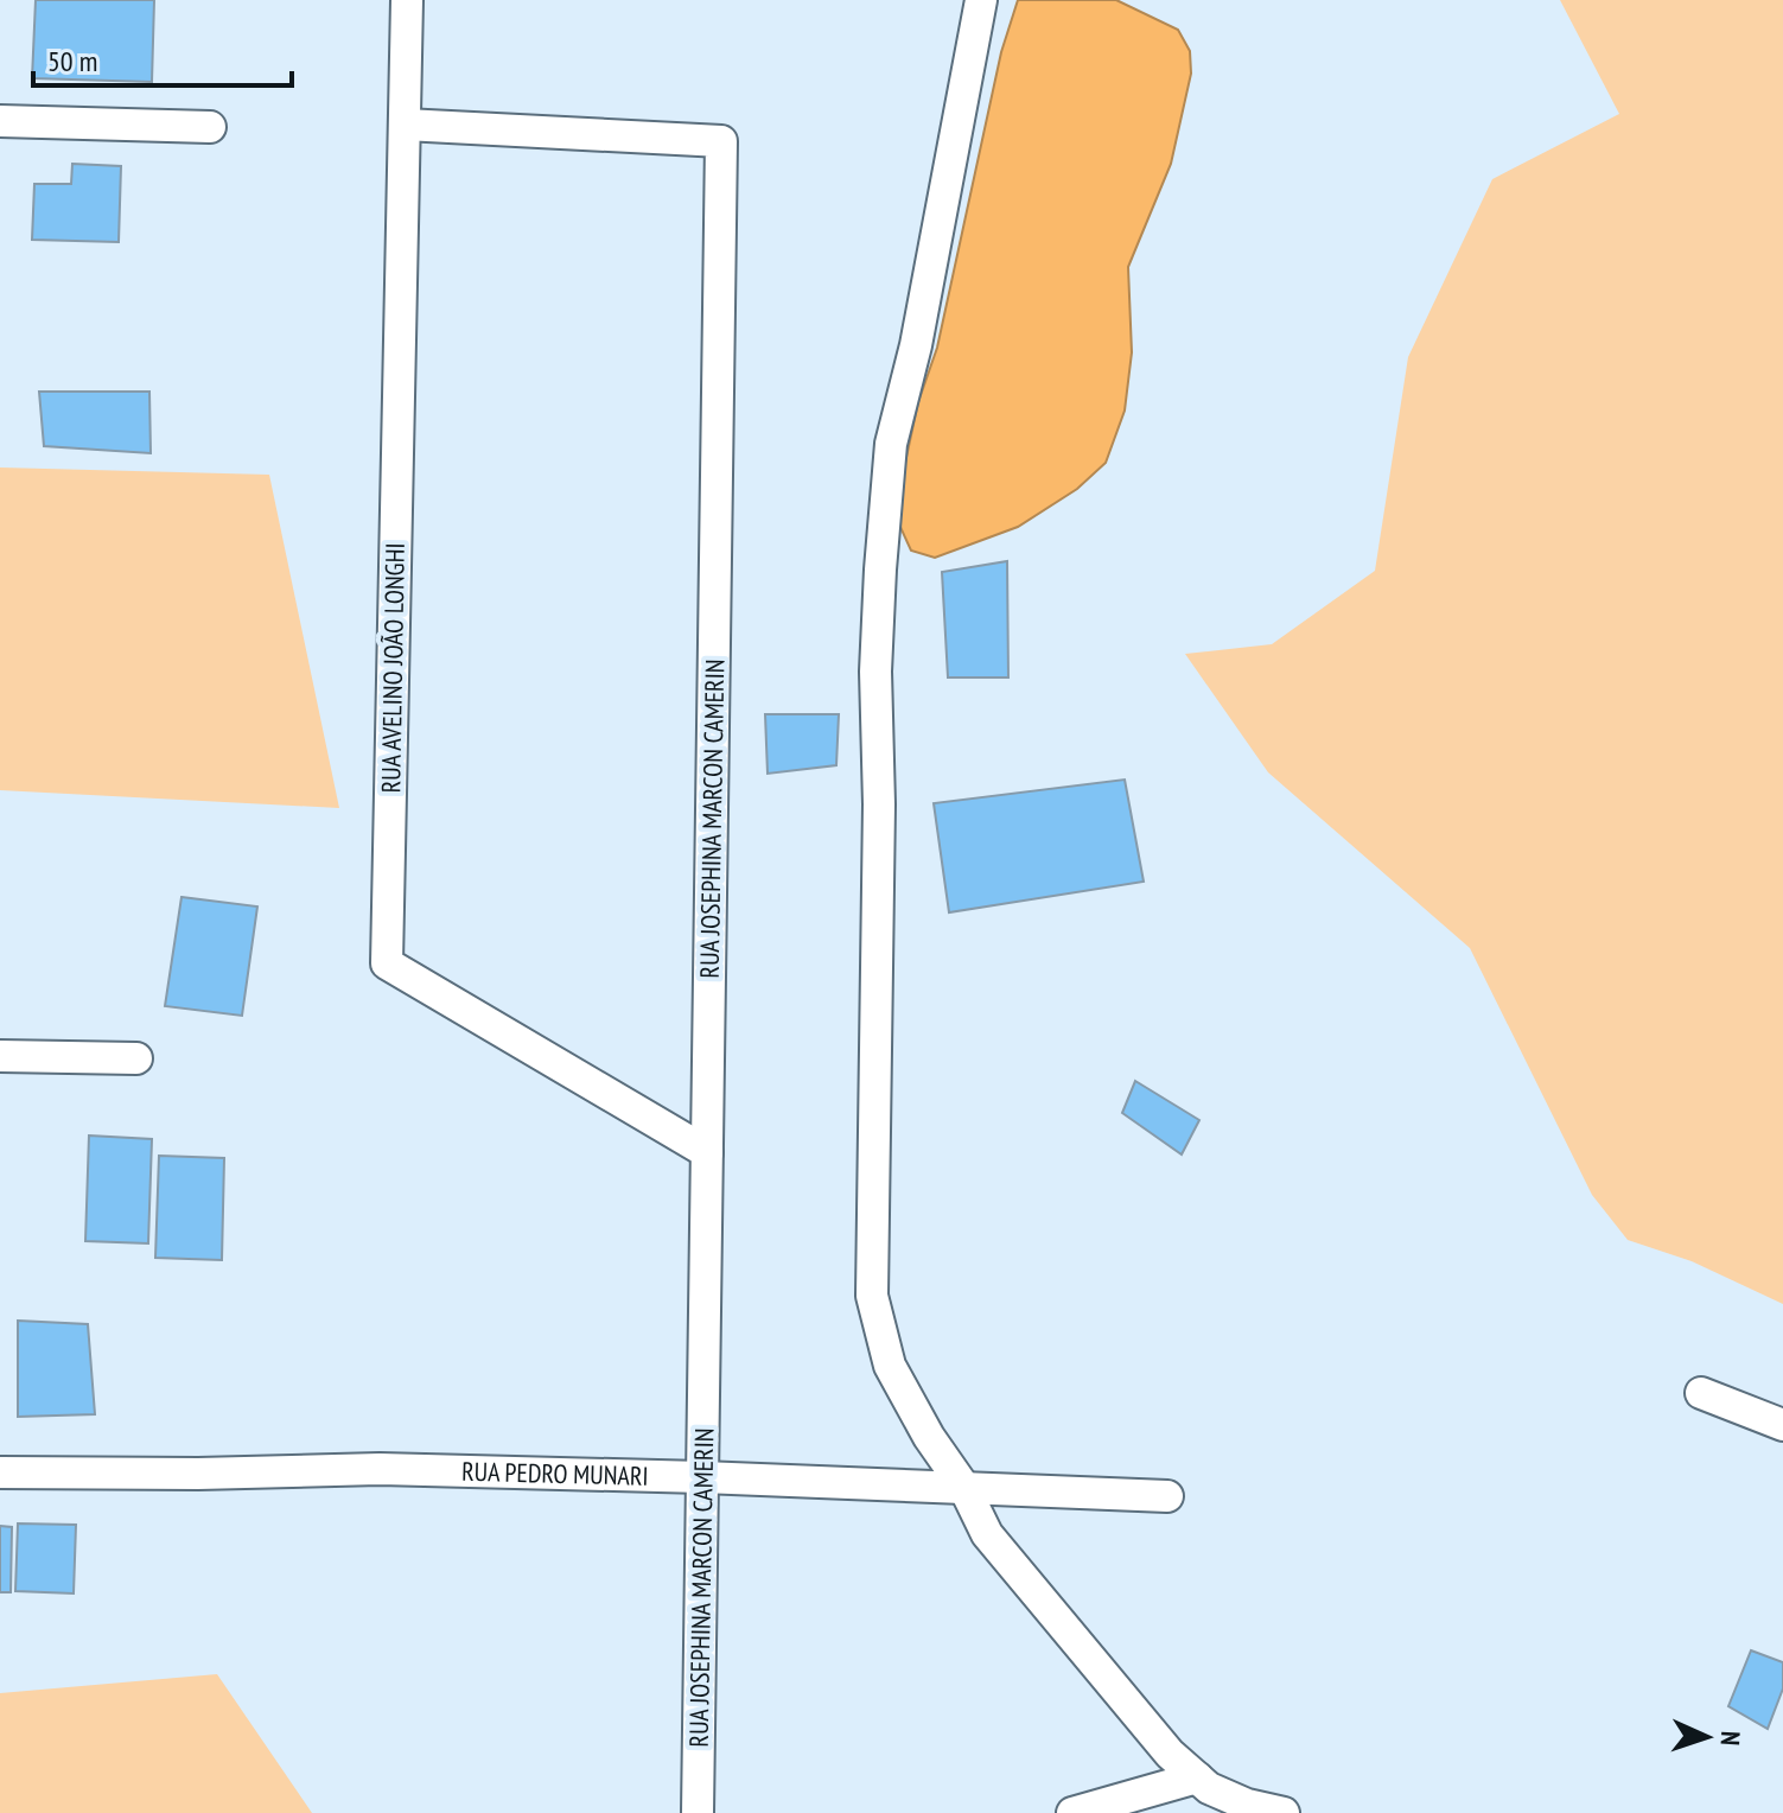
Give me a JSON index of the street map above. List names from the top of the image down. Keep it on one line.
{"streets":{"street":["RUA AVELINO JOÃO LONGHI","RUA JOSEPHINA MARCON CAMERIN","RUA PEDRO MUNARI"]},"crossings":[["RUA AVELINO JOÃO LONGHI","RUA JOSEPHINA MARCON CAMERIN"],["RUA JOSEPHINA MARCON CAMERIN","RUA PEDRO MUNARI"]],"scale_bar":"50 m","north":"right"}
